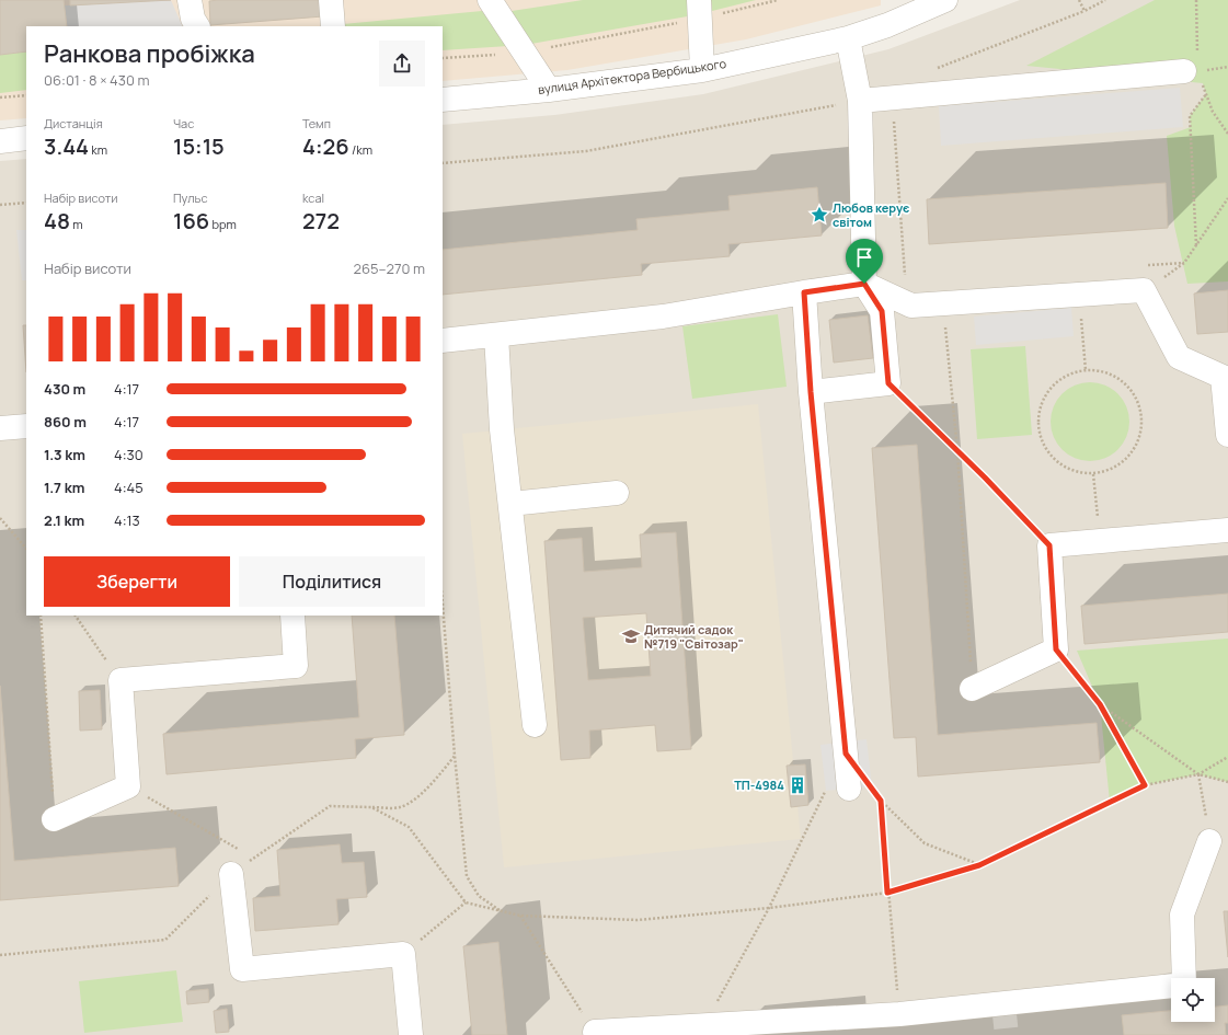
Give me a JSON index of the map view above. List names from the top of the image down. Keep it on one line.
{"streets":{"street":["вулиця Архітектора Вербицького"]},"places":{"place":["Любов керує світом"],"school or university":["Дитячий садок №719 \"Світозар\""],"building":["ТП-4984"]},"page":{"heading":["Ранкова пробіжка","06:01 · 8 × 430 m"],"stats":[["Дистанція","3.44 km"],["Час","15:15"],["Темп","4:26 /km"],["Набір висоти","48 m"],["Пульс","166 bpm"],["kcal","272"]],"chart":["Набір висоти","265–270 m"],"list":[{"name":"430 m","note":"4:17"},{"name":"860 m","note":"4:17"},{"name":"1.3 km","note":"4:30"},{"name":"1.7 km","note":"4:45"},{"name":"2.1 km","note":"4:13"}],"buttons":["Зберегти","Поділитися"]}}
